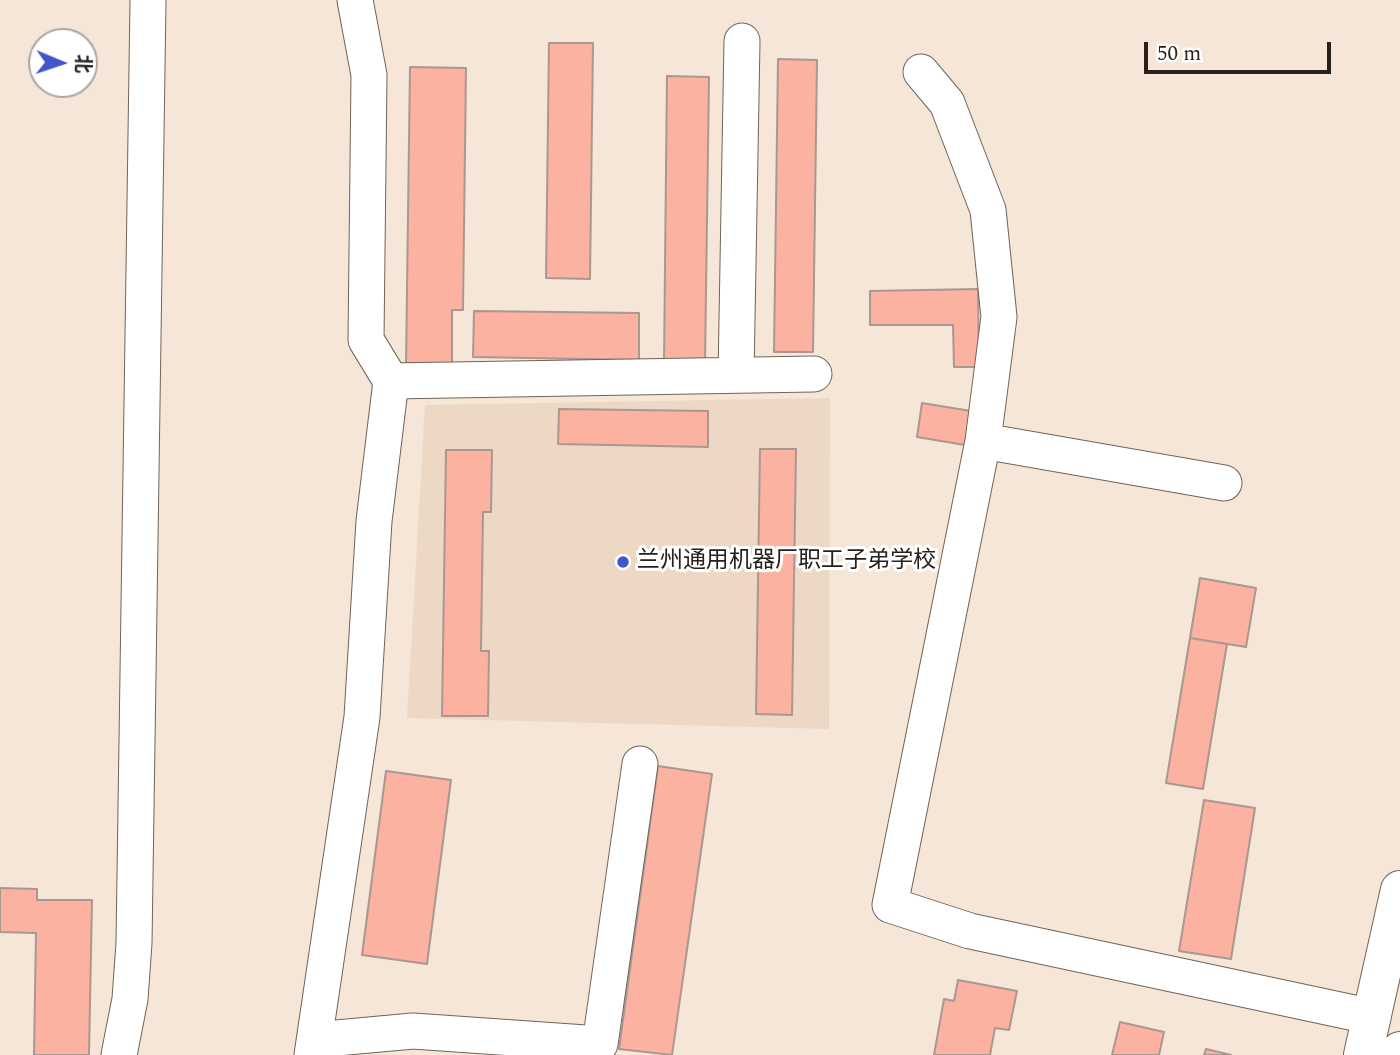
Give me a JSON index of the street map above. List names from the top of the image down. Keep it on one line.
{"places":["兰州通用机器厂职工子弟学校"],"scale_bar":"50 m","north":"right"}
